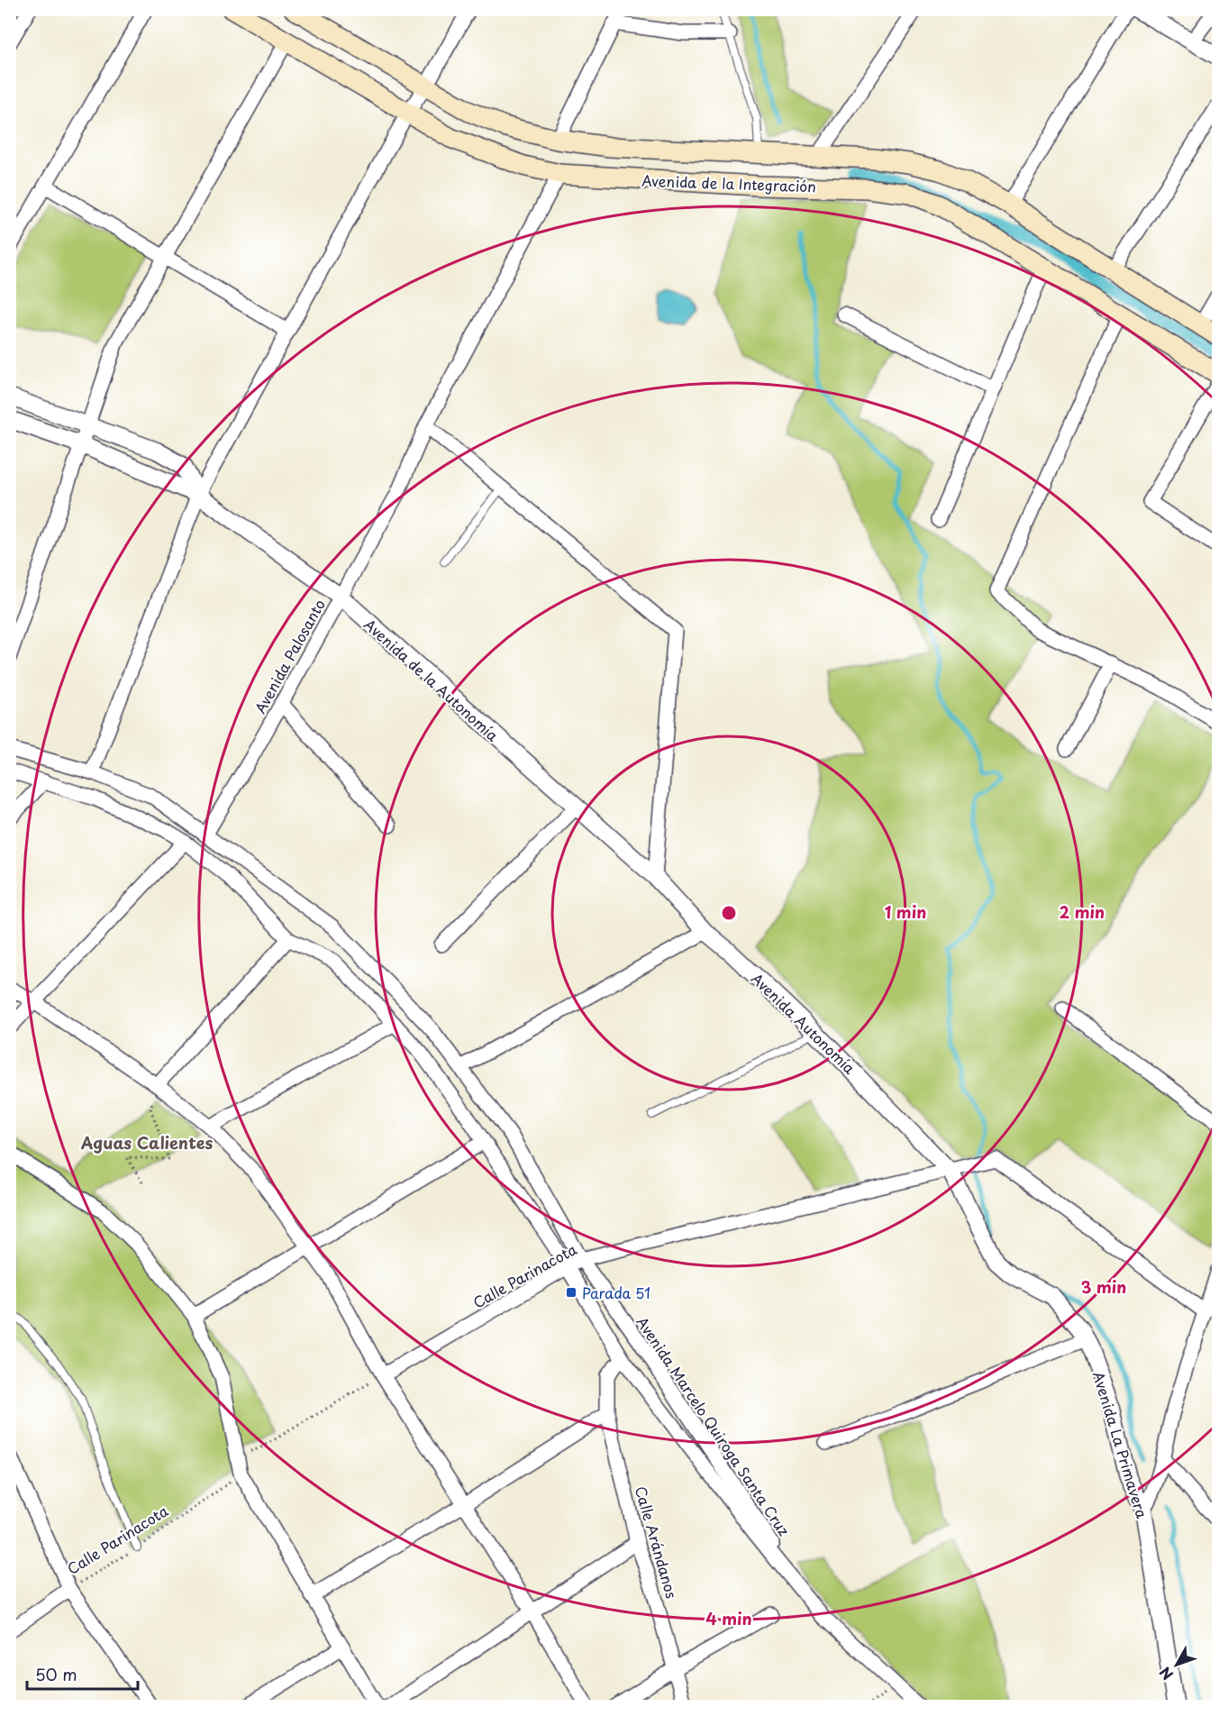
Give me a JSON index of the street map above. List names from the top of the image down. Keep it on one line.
{"streets":{"main road":["Avenida de la Integración"],"street":["Avenida Palosanto","Avenida de la Autonomía","Avenida Autonomía","Calle Parinacota","Avenida Marcelo Quiroga Santa Cruz","Avenida La Primavera","Calle Arándanos"]},"crossings":[["Avenida de la Integración","Avenida Palosanto"],["Avenida Palosanto","Avenida de la Autonomía"],["Avenida Palosanto","Avenida Marcelo Quiroga Santa Cruz"],["Avenida de la Autonomía","Avenida Autonomía"],["Avenida Autonomía","Calle Parinacota"],["Avenida Autonomía","Avenida La Primavera"],["Calle Parinacota","Avenida Marcelo Quiroga Santa Cruz"],["Calle Parinacota","Avenida La Primavera"],["Avenida Marcelo Quiroga Santa Cruz","Calle Arándanos"]],"districts":["Aguas Calientes"],"places":{"transit":["Parada 51"]},"scale_bar":"50 m","north":"bottom left","rings":["1 min","2 min","3 min","4 min"]}
